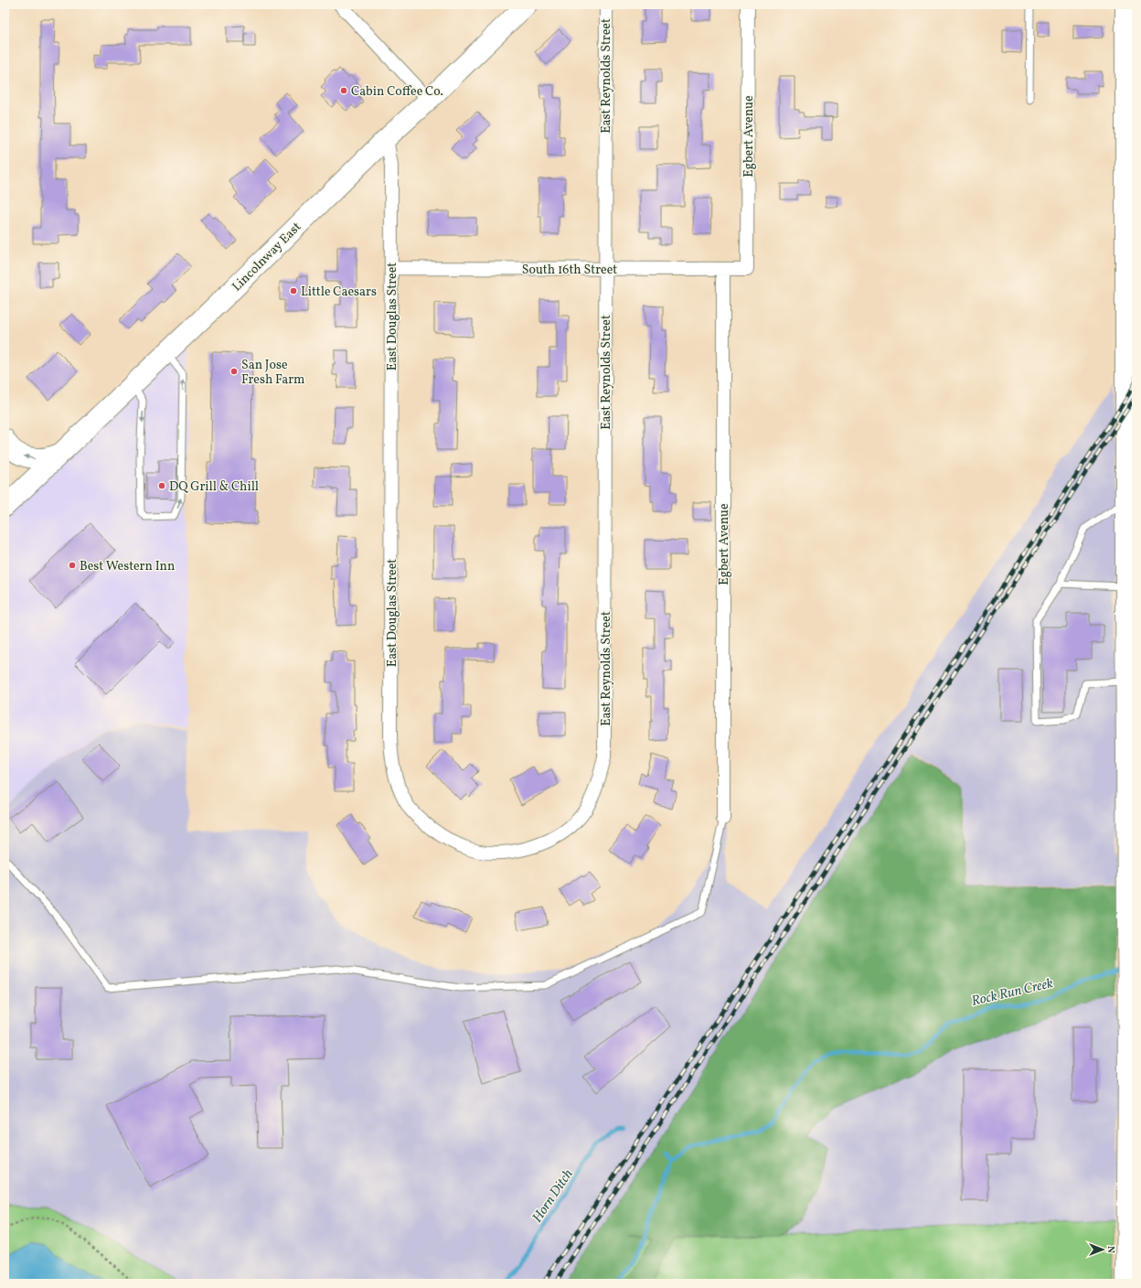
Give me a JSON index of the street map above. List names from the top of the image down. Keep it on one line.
{"streets":{"main road":["Lincolnway East"],"street":["East Reynolds Street","Egbert Avenue","South 16th Street","East Douglas Street"]},"crossings":[["East Reynolds Street","South 16th Street"],["East Reynolds Street","East Douglas Street"],["Egbert Avenue","South 16th Street"],["Lincolnway East","East Douglas Street"],["South 16th Street","East Douglas Street"]],"water":["Rock Run Creek","Horn Ditch"],"places":["Cabin Coffee Co.","Little Caesars","San Jose Fresh Farm","DQ Grill & Chill","Best Western Inn"],"north":"right"}
